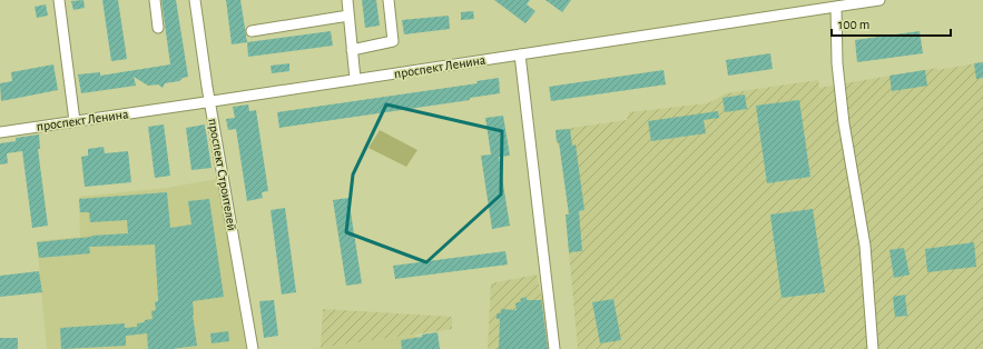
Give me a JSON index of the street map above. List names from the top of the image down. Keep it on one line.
{"streets":{"street":["проспект Ленина","проспект Строителей"]},"crossings":[["проспект Ленина","проспект Строителей"]],"scale_bar":"100 m"}
